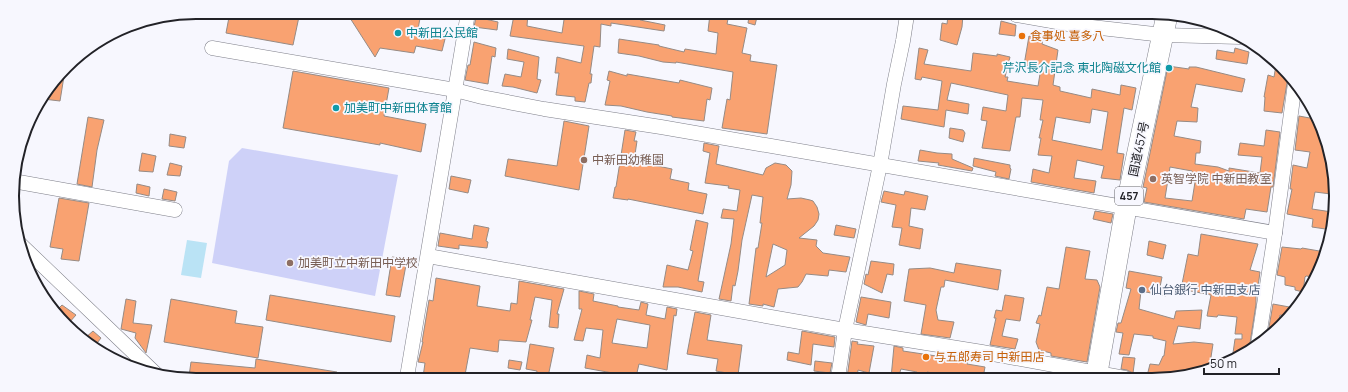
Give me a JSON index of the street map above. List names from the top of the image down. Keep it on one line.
{"streets":{"highway":["国道457号","457"]},"places":["中新田公民館","食事処 喜多八","芹沢長介記念 東北陶磁文化館","加美町中新田体育館","中新田幼稚園","英智学院 中新田教室","加美町立中新田中学校","仙台銀行 中新田支店","与五郎寿司 中新田店"],"scale_bar":"50 m"}
